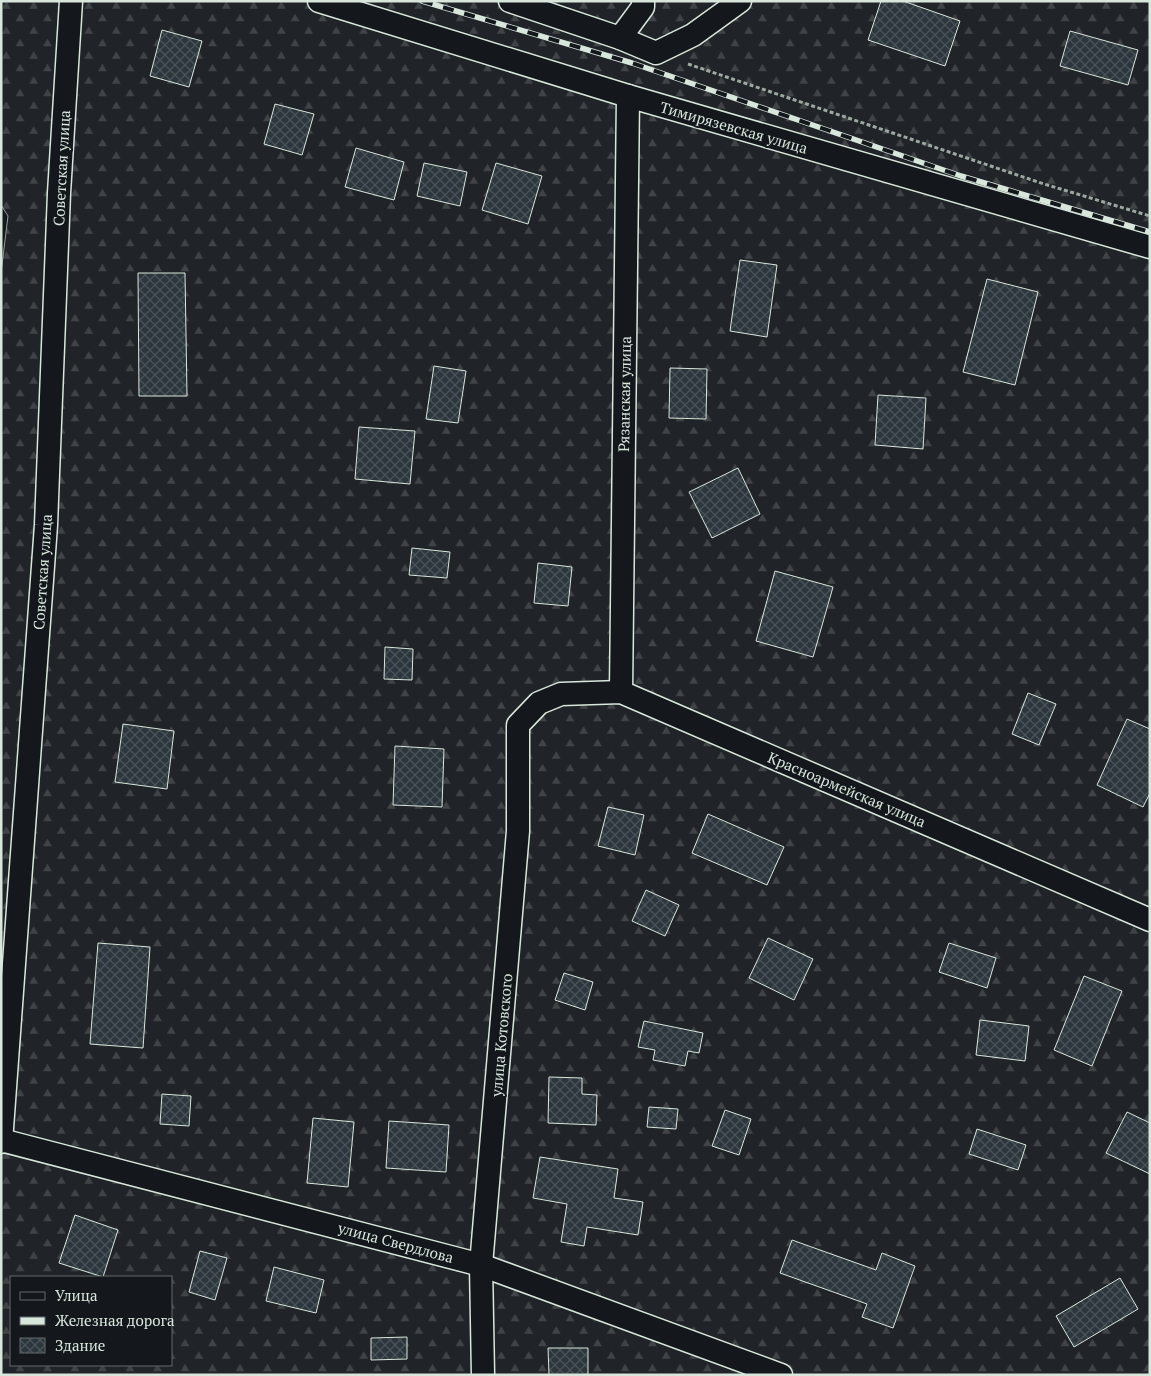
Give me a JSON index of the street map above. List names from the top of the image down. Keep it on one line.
{"streets":{"street":["Тимирязевская улица","Советская улица","Рязанская улица","Красноармейская улица","улица Котовского","улица Свердлова"]},"crossings":[["Тимирязевская улица","Рязанская улица"],["Советская улица","улица Свердлова"],["Рязанская улица","Красноармейская улица"],["Красноармейская улица","улица Котовского"],["улица Котовского","улица Свердлова"]],"legend":["Улица","Железная дорога","Здание"]}
